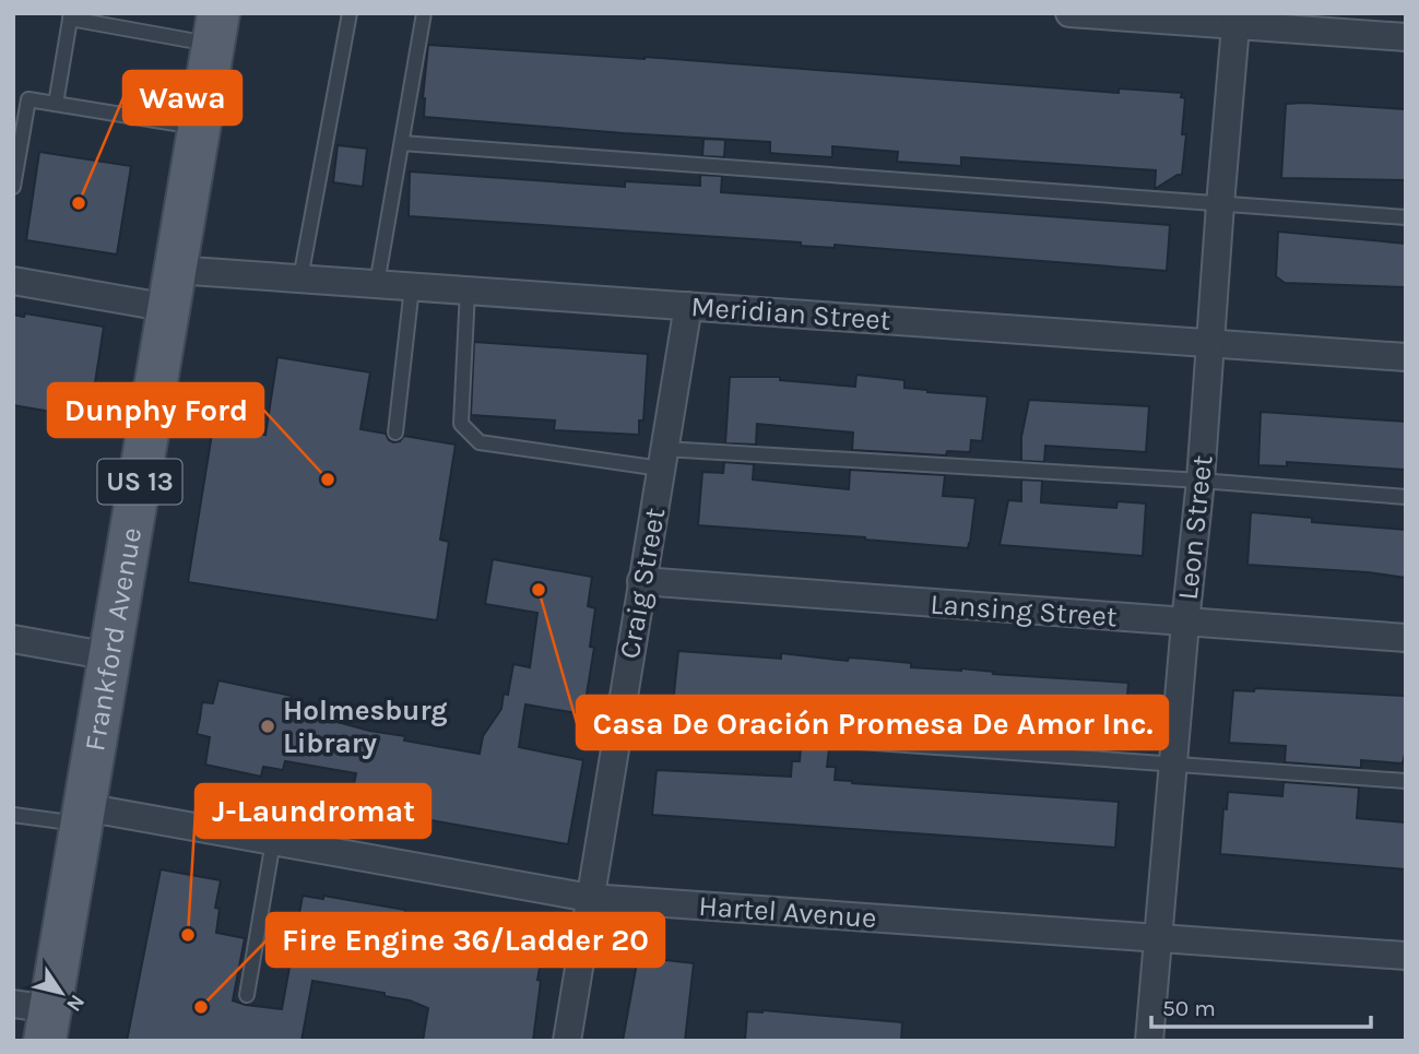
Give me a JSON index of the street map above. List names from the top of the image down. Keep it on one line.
{"streets":{"main road":["US 13","Frankford Avenue"],"street":["Meridian Street","Leon Street","Craig Street","Lansing Street","Hartel Avenue"]},"crossings":[["Meridian Street","Leon Street"],["Meridian Street","Craig Street"],["Meridian Street","Frankford Avenue"],["Leon Street","Lansing Street"],["Leon Street","Hartel Avenue"],["Craig Street","Lansing Street"],["Craig Street","Hartel Avenue"],["Frankford Avenue","Hartel Avenue"]],"places":["Wawa","Dunphy Ford","Casa De Oración Promesa De Amor Inc.","Holmesburg Library","J-Laundromat","Fire Engine 36/Ladder 20"],"scale_bar":"50 m","north":"bottom right"}
